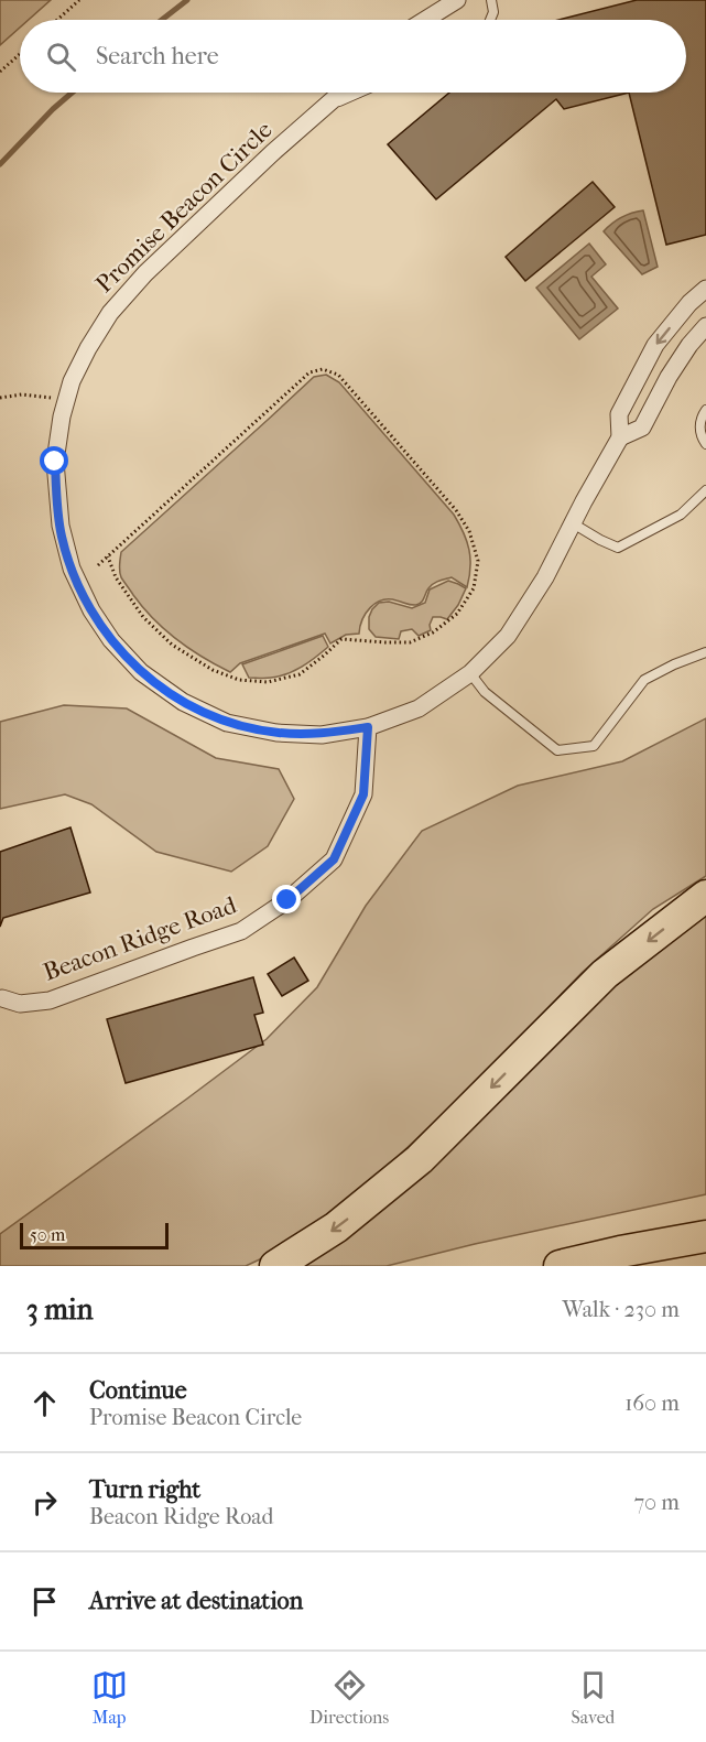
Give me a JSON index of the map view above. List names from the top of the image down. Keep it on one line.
{"streets":{"street":["Promise Beacon Circle","Beacon Ridge Road"]},"crossings":[["Promise Beacon Circle","Beacon Ridge Road"]],"scale_bar":"50 m","page":{"search":"Search here","scale":"50 m","heading":["3 min","Walk · 230 m"],"list":[["Continue","Promise Beacon Circle","160 m"],["Turn right","Beacon Ridge Road","70 m"],"Arrive at destination"],"nav":["Map","Directions","Saved"]}}
